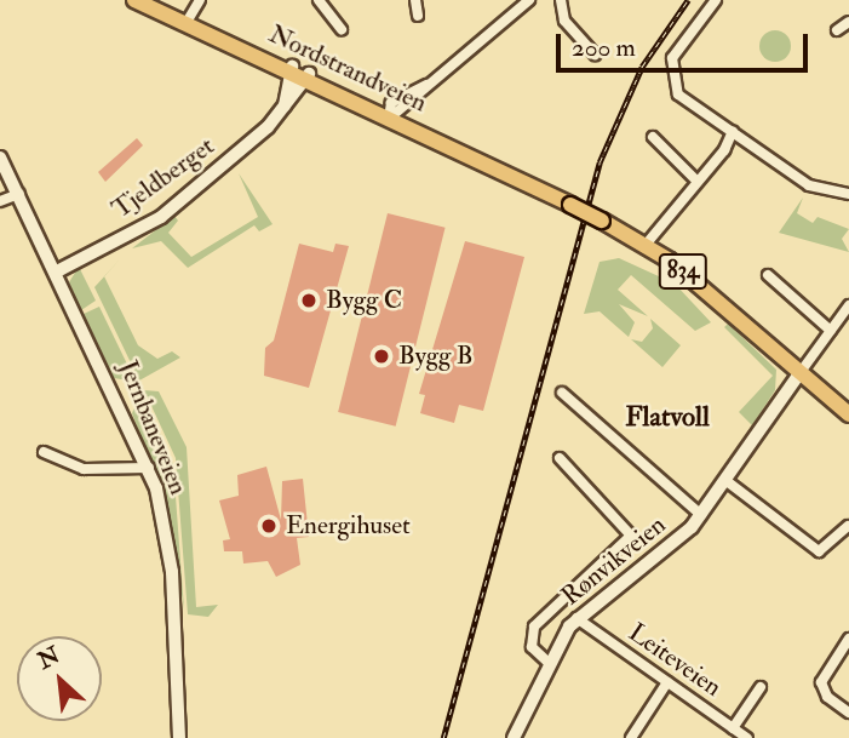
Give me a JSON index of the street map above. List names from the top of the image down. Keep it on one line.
{"streets":{"main road":["Nordstrandveien","834"],"street":["Tjeldberget","Jernbaneveien","Rønvikveien","Leiteveien"]},"crossings":[["Nordstrandveien","Tjeldberget"],["Nordstrandveien","834"],["Tjeldberget","Jernbaneveien"],["834","Rønvikveien"],["Rønvikveien","Leiteveien"]],"districts":["Flatvoll"],"places":["Bygg C","Bygg B","Energihuset"],"scale_bar":"200 m","north":"top left"}
